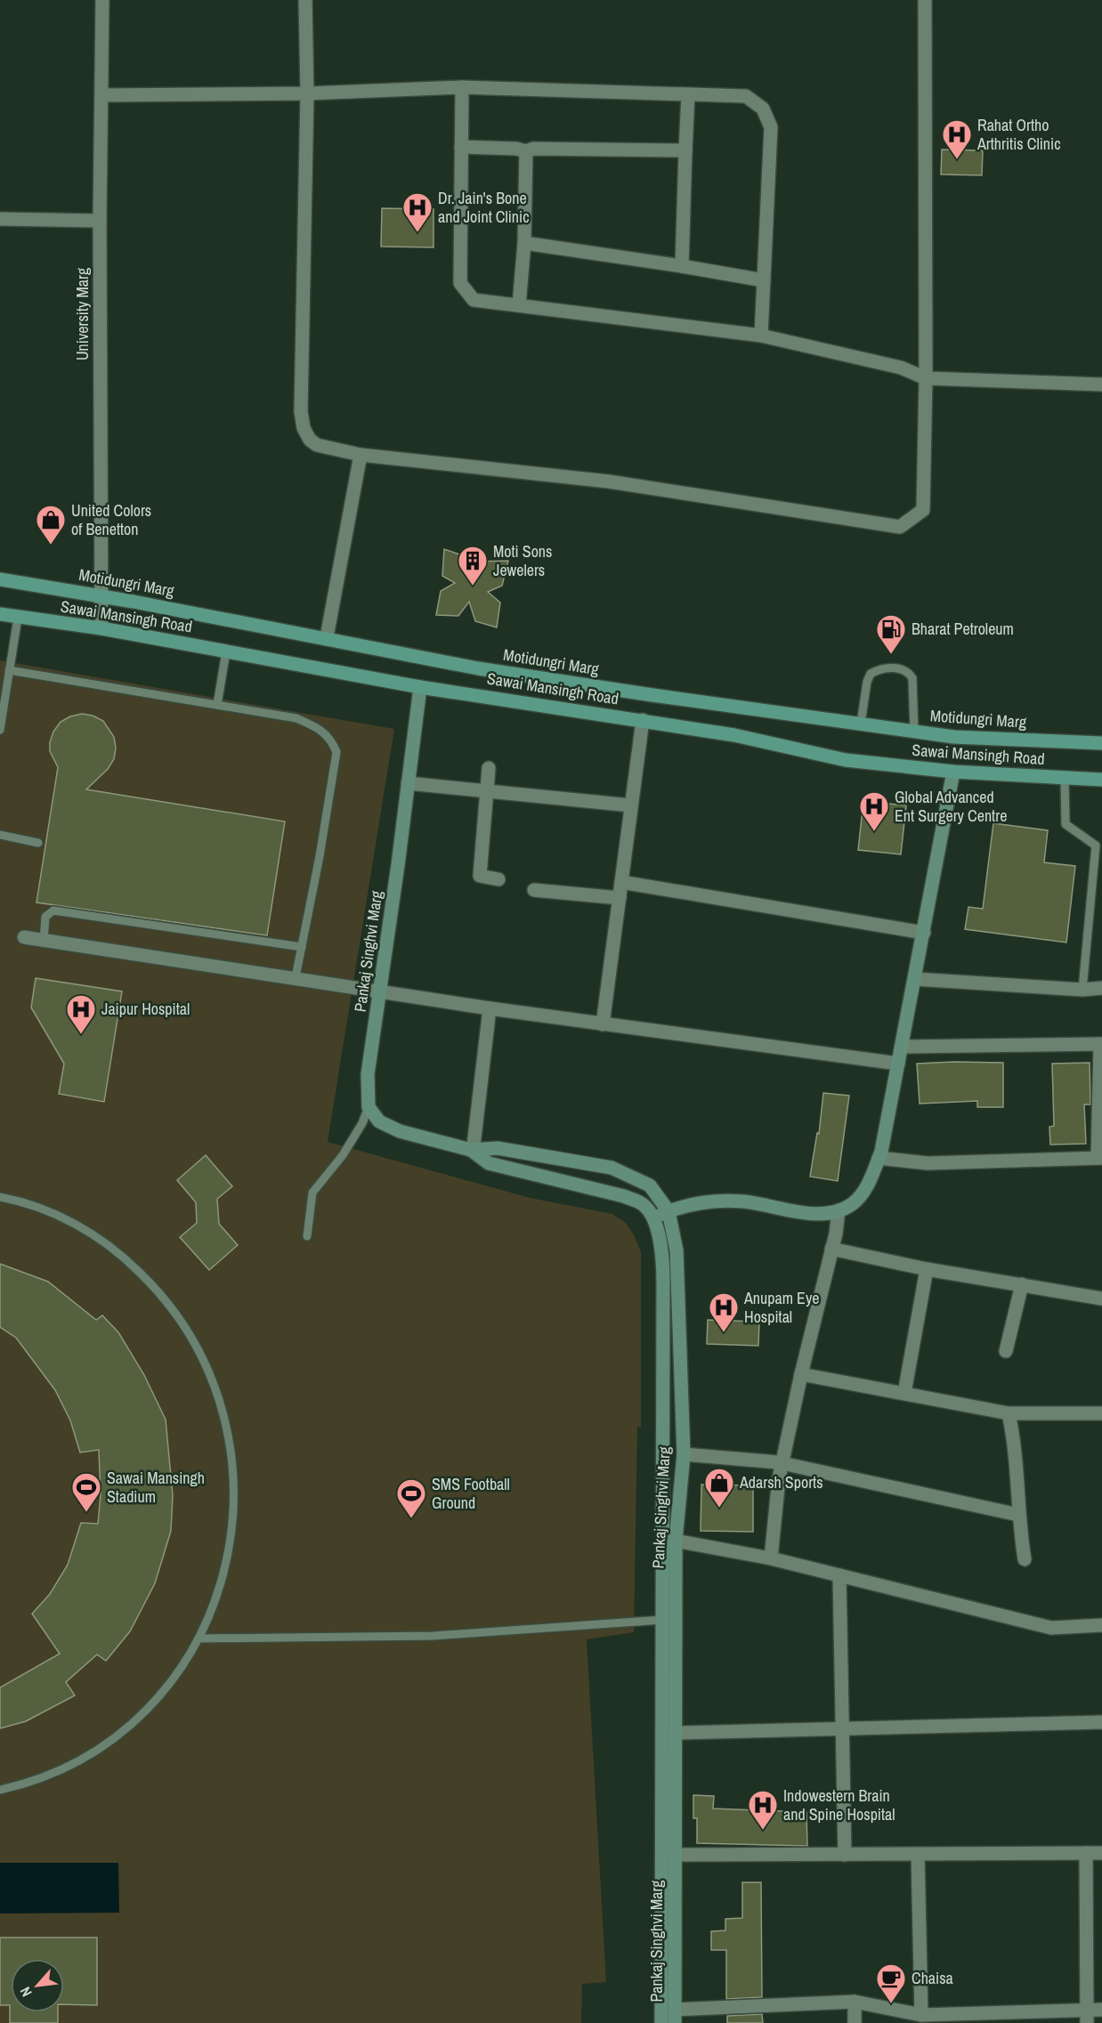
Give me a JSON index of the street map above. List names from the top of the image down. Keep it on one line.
{"streets":{"main road":["Motidungri Marg","Sawai Mansingh Road"],"street":["University Marg","Pankaj Singhvi Marg"]},"crossings":[["University Marg","Motidungri Marg"],["University Marg","Sawai Mansingh Road"],["Sawai Mansingh Road","Pankaj Singhvi Marg"]],"places":{"hospital":["Rahat Ortho Arthritis Clinic","Dr. Jain's Bone and Joint Clinic","Global Advanced Ent Surgery Centre","Jaipur Hospital","Anupam Eye Hospital","Indowestern Brain and Spine Hospital"],"shop":["United Colors of Benetton","Adarsh Sports"],"building":["Moti Sons Jewelers"],"fuel station":["Bharat Petroleum"],"sports":["Sawai Mansingh Stadium","SMS Football Ground"],"cafe":["Chaisa"]},"north":"bottom left"}
